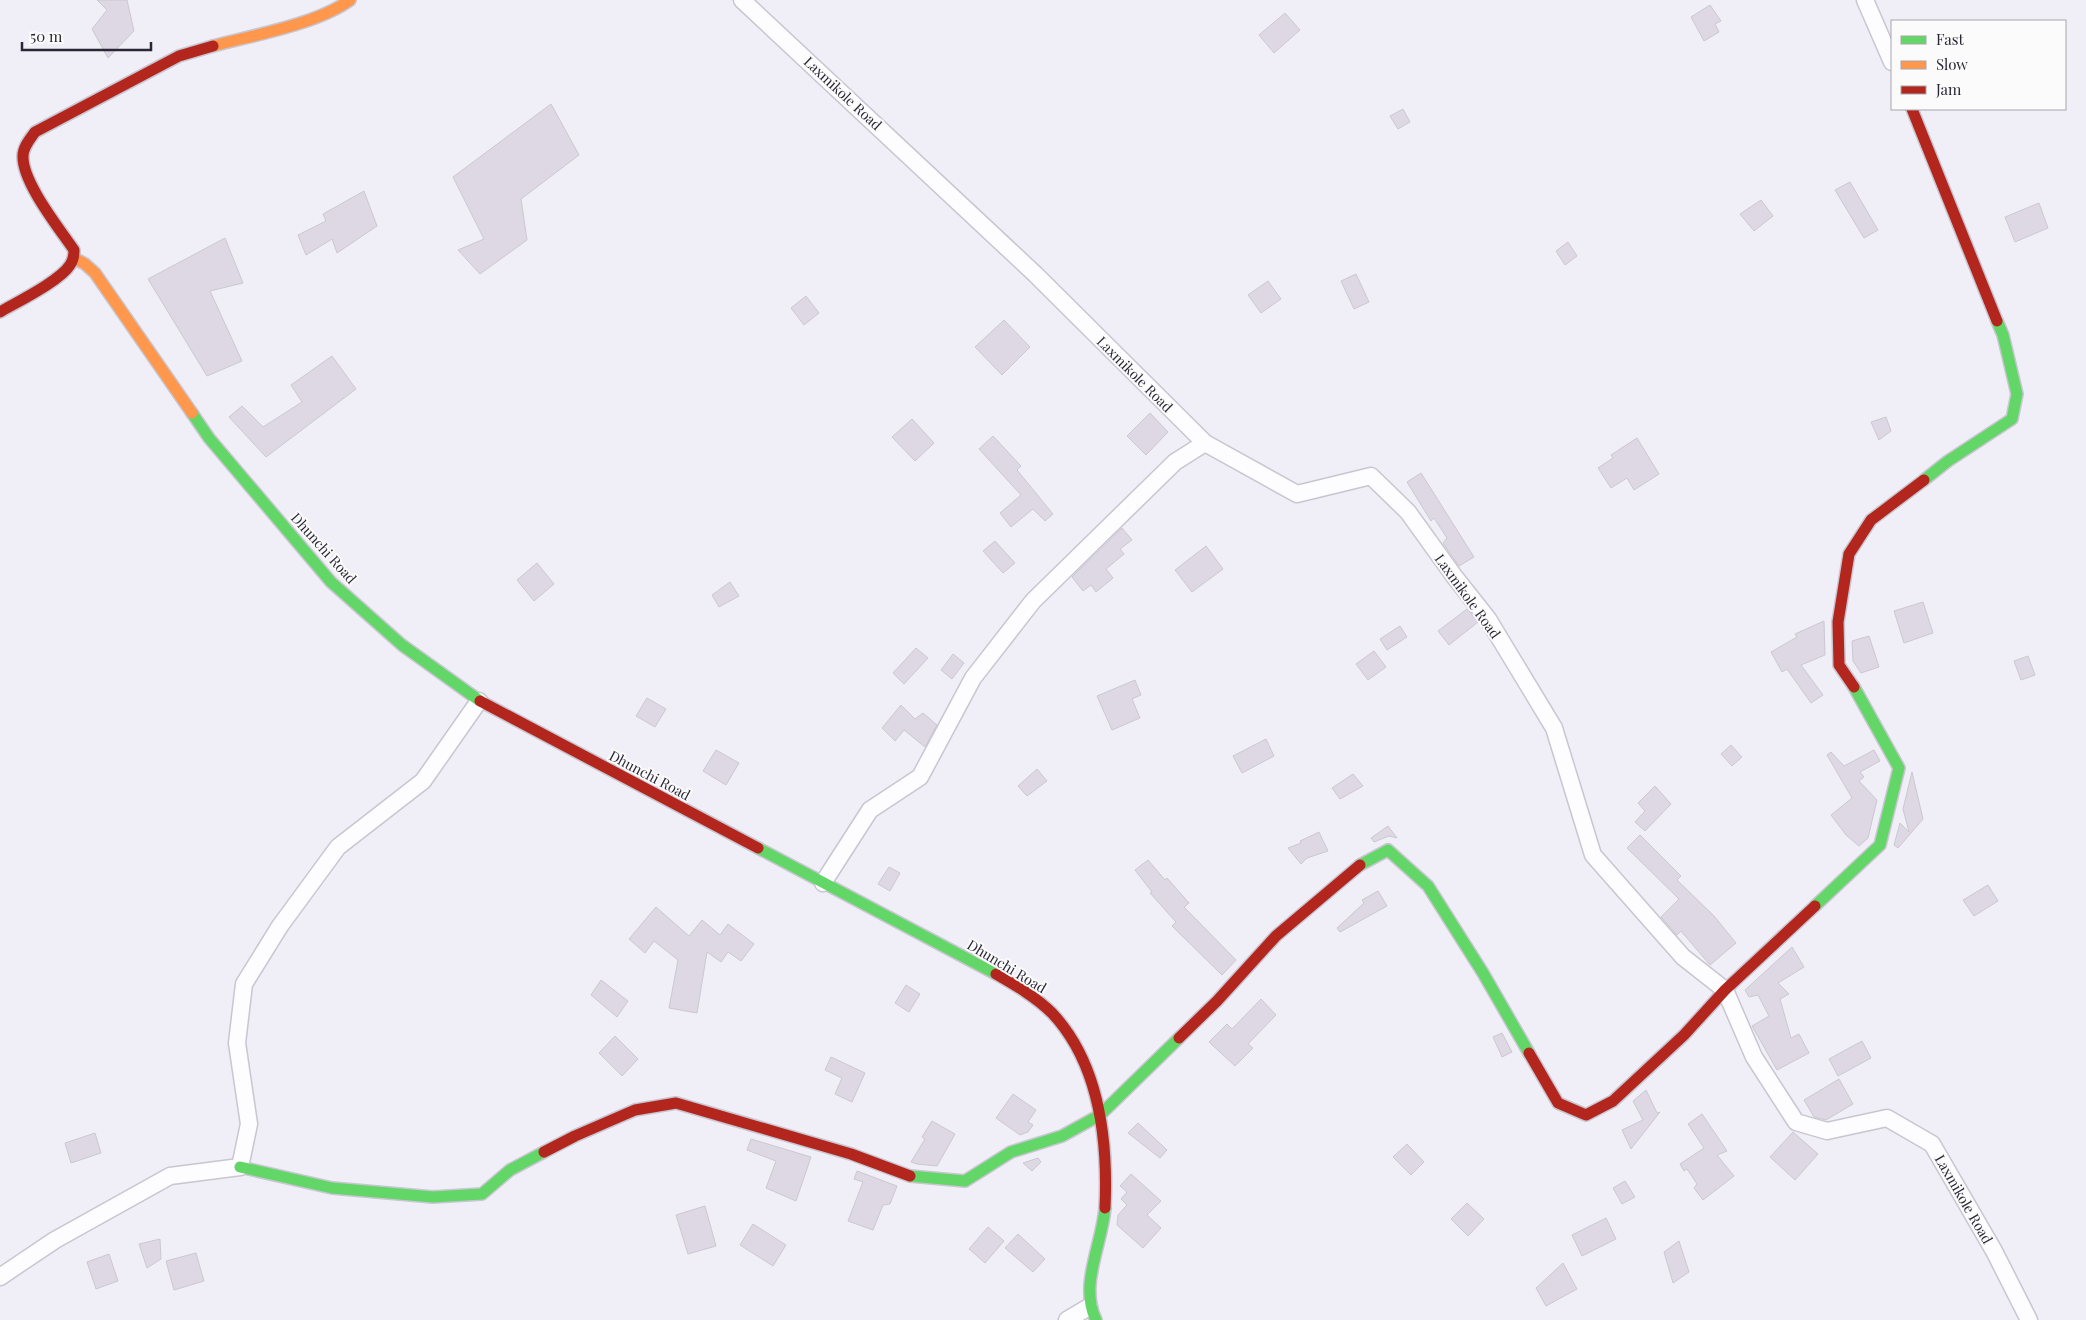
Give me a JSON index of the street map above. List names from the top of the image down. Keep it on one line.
{"streets":{"street":["Laxmikole Road","Dhunchi Road"]},"legend":["Fast","Slow","Jam"],"scale_bar":"50 m"}
